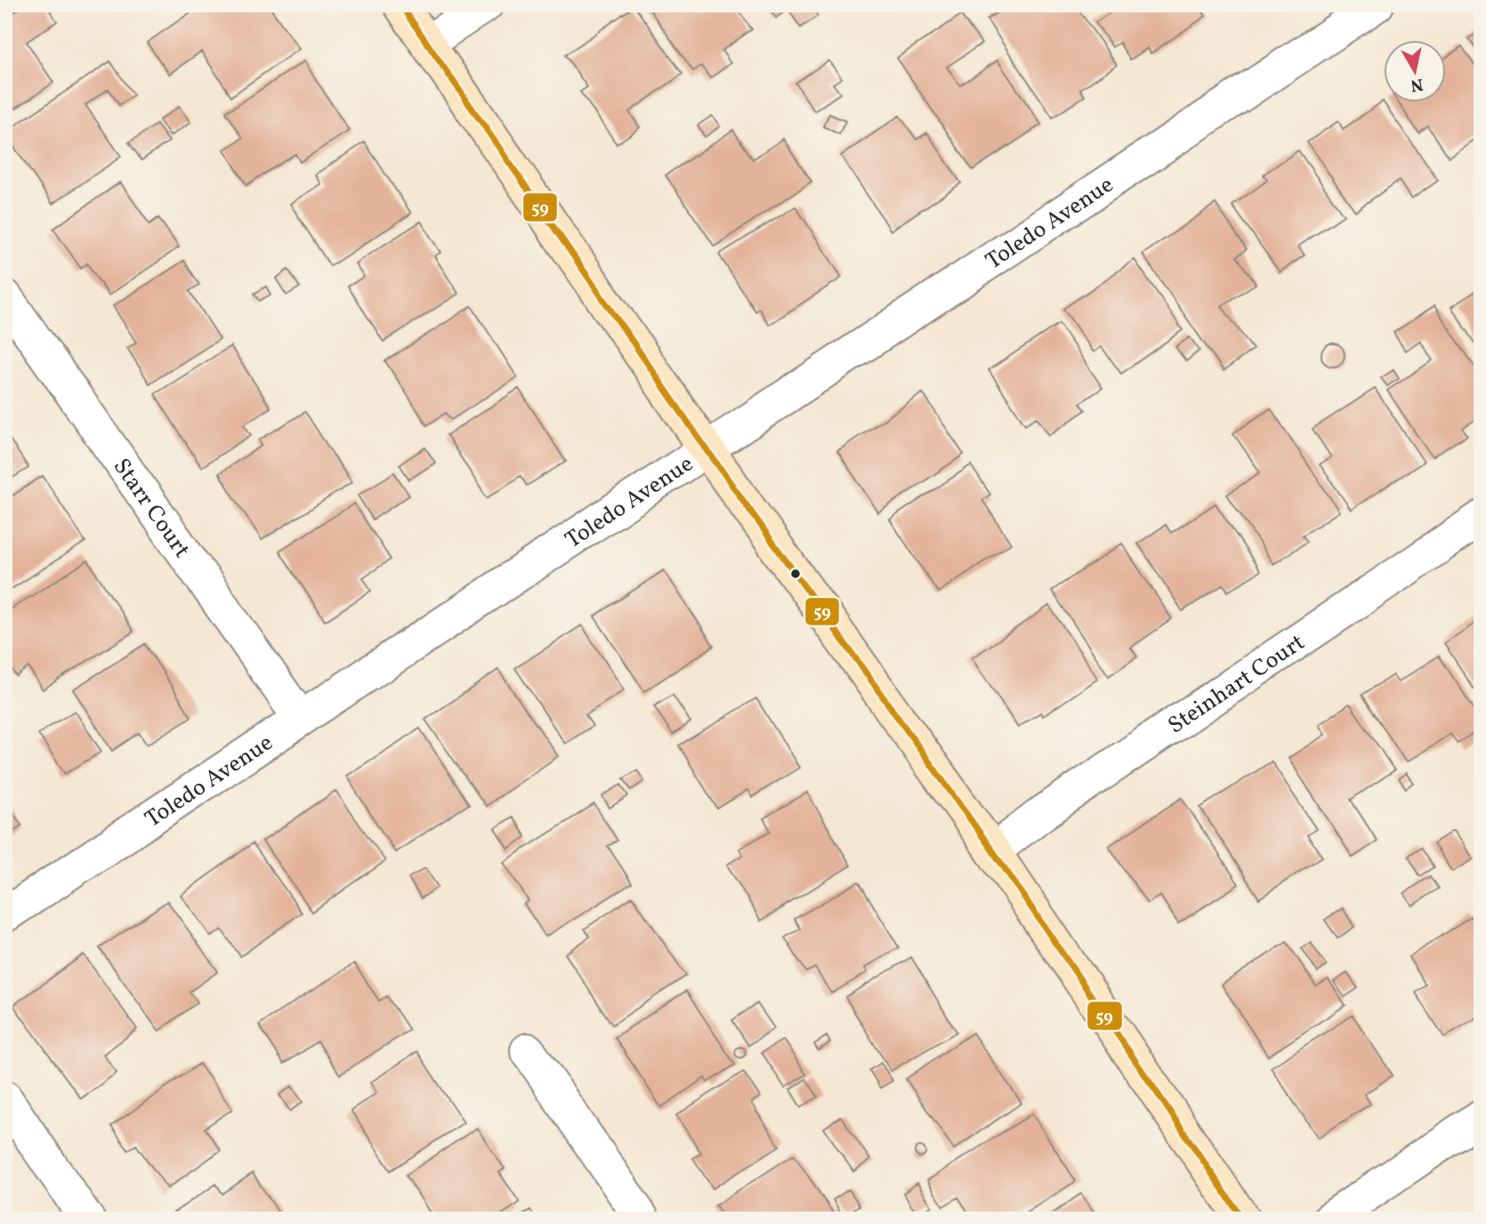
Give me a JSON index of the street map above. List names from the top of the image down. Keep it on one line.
{"streets":{"street":["Toledo Avenue","Starr Court","Steinhart Court"]},"crossings":[["Toledo Avenue","Starr Court"]],"lines":["transit line 59"],"north":"bottom"}
